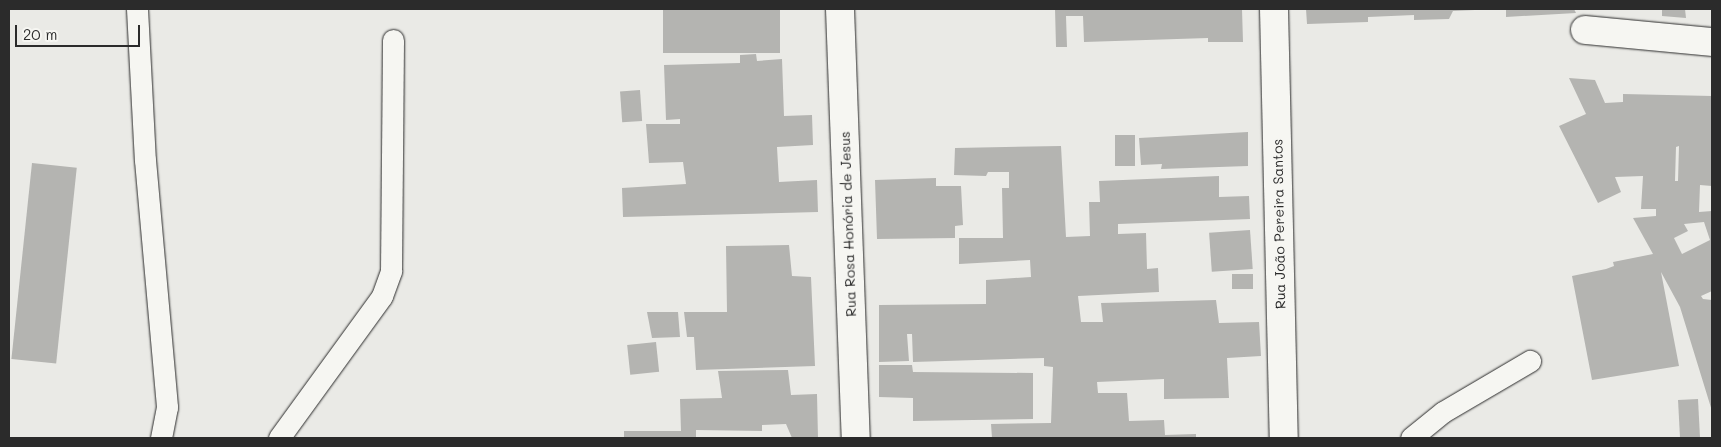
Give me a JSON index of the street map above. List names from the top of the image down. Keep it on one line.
{"streets":{"street":["Rua Rosa Honória de Jesus","Rua João Pereira Santos"]},"scale_bar":"20 m"}
